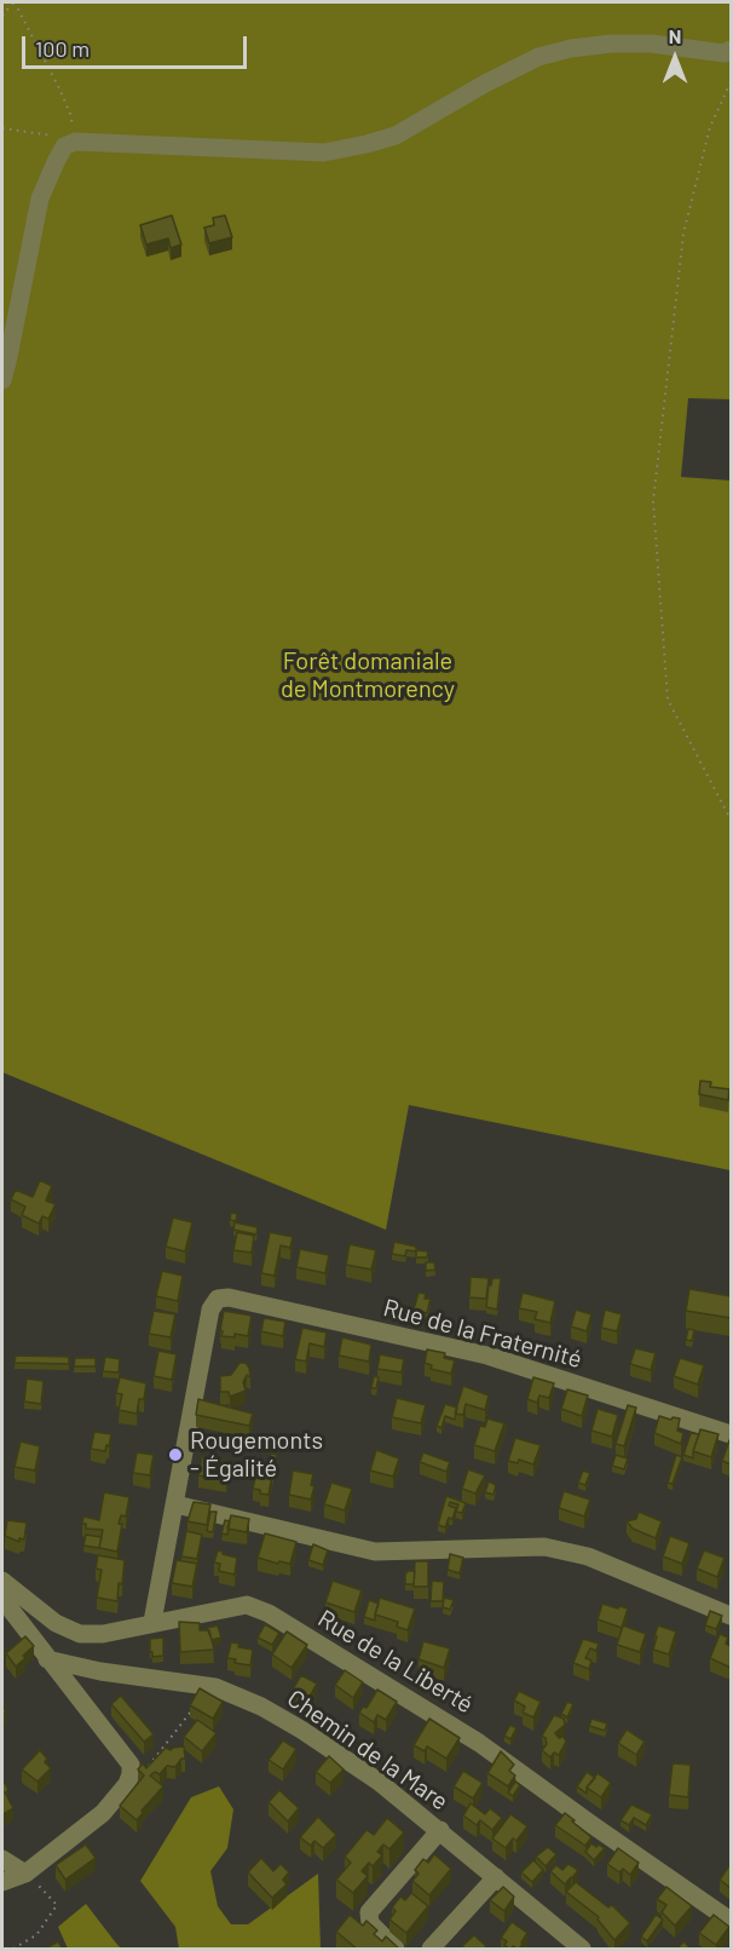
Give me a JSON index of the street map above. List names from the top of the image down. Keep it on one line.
{"streets":{"street":["Rue de la Fraternité","Rue de la Liberté","Chemin de la Mare"]},"parks":["Forêt domaniale de Montmorency"],"places":["Rougemonts - Égalité"],"scale_bar":"100 m","north":"top"}
